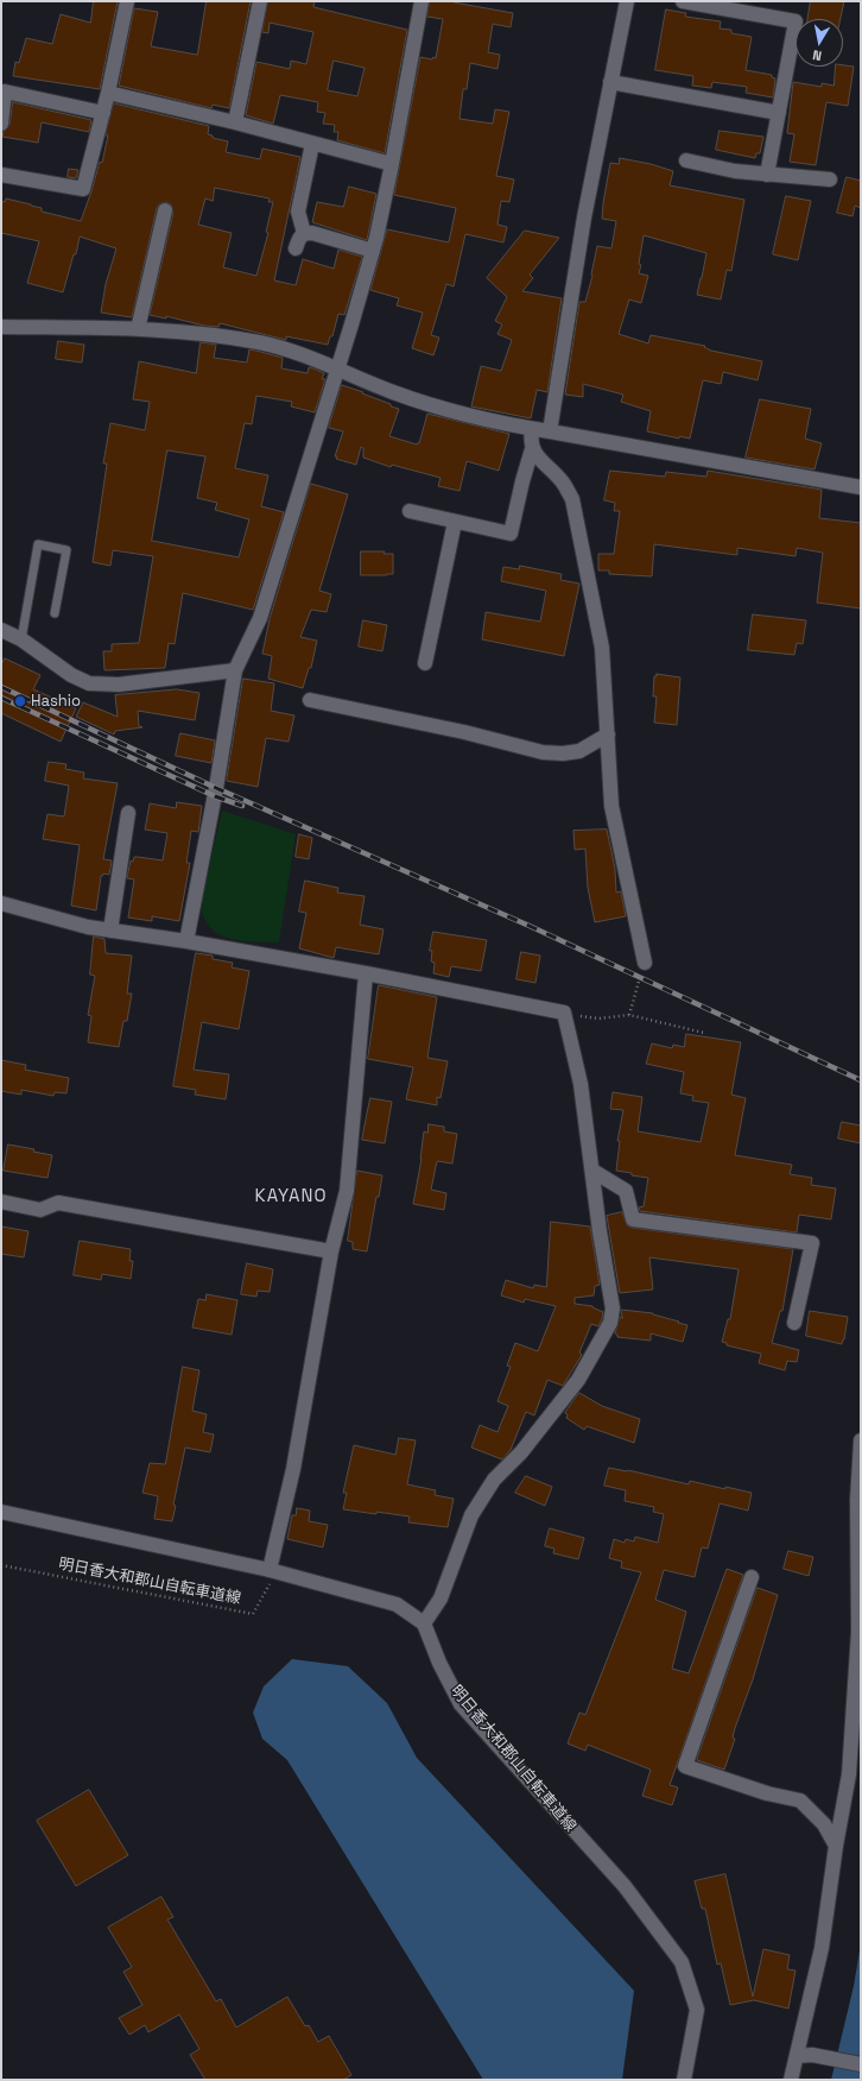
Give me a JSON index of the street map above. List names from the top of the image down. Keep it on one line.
{"streets":{"path":["明日香大和郡山自転車道線"]},"districts":["KAYANO"],"places":["Hashio"],"north":"bottom"}
